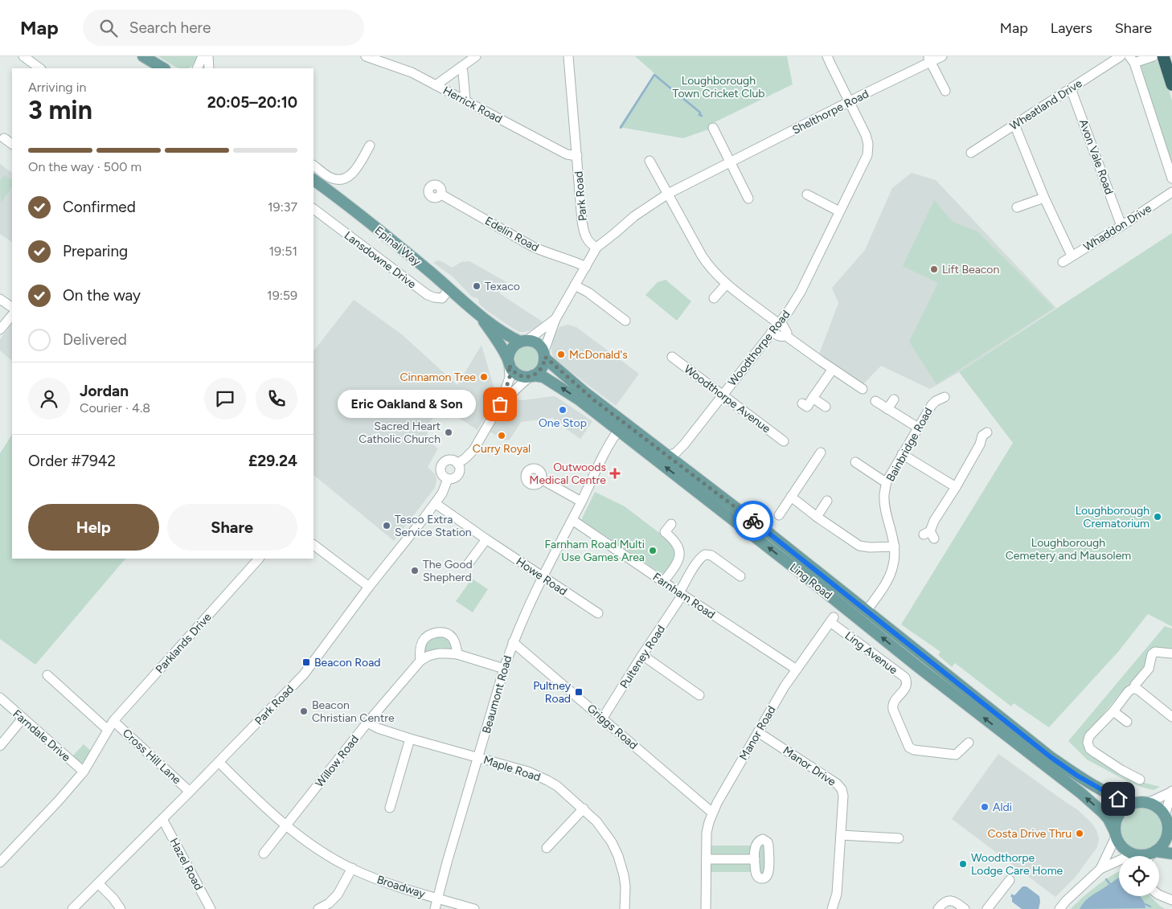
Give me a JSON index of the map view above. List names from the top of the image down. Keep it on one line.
{"streets":{"main road":["Epinal Way","Ling Road"],"street":["Herrick Road","Wheatland Drive","Shelthorpe Road","Avon Vale Road","Park Road","Whaddon Drive","Edelin Road","Lansdowne Drive","Woodthorpe Road","Woodthorpe Avenue","Bainbridge Road","Howe Road","Farnham Road","Parklands Drive","Ling Avenue","Pulteney Road","Beaumont Road","Griggs Road","Manor Road","Farndale Drive","Cross Hill Lane","Willow Road","Manor Drive","Maple Road","Hazel Road","Broadway"]},"crossings":[["Herrick Road","Park Road"],["Wheatland Drive","Avon Vale Road"],["Shelthorpe Road","Park Road"],["Shelthorpe Road","Woodthorpe Road"],["Avon Vale Road","Whaddon Drive"],["Park Road","Epinal Way"],["Park Road","Howe Road"],["Park Road","Ling Road"],["Park Road","Cross Hill Lane"],["Park Road","Hazel Road"],["Park Road","Broadway"],["Epinal Way","Lansdowne Drive"],["Epinal Way","Ling Road"],["Woodthorpe Road","Woodthorpe Avenue"],["Woodthorpe Road","Ling Road"],["Bainbridge Road","Ling Road"],["Howe Road","Beaumont Road"],["Ling Road","Beaumont Road"],["Farnham Road","Pulteney Road"],["Farnham Road","Beaumont Road"],["Farnham Road","Manor Road"],["Parklands Drive","Farndale Drive"],["Parklands Drive","Cross Hill Lane"],["Ling Avenue","Manor Road"],["Pulteney Road","Griggs Road"],["Beaumont Road","Griggs Road"],["Beaumont Road","Willow Road"],["Beaumont Road","Maple Road"],["Beaumont Road","Broadway"],["Griggs Road","Manor Road"],["Manor Road","Manor Drive"],["Willow Road","Maple Road"],["Willow Road","Broadway"]],"parks":["Loughborough Town Cricket Club","Loughborough Cemetery and Mausolem"],"places":{"other":["Lift Beacon","Texaco","McDonald's","Cinnamon Tree","Eric Oakland & Son","One Stop","Sacred Heart Catholic Church","Curry Royal","Loughborough Crematorium","Tesco Extra Service Station","Farnham Road Multi Use Games Area","The Good Shepherd","Beacon Christian Centre","Aldi","Costa Drive Thru","Woodthorpe Lodge Care Home"],"health":["Outwoods Medical Centre"],"transit":["Beacon Road","Pultney Road"]},"page":{"header":"Map","search":"Search here","nav":["Map","Layers","Share"],"heading":["3 min","Arriving in","20:05–20:10"],"panel":["Jordan","Courier · 4.8","Order #7942","£29.24"],"bar":"On the way · 500 m","list":[["Confirmed","19:37"],["Preparing","19:51"],["On the way","19:59"],"Delivered"],"bubble":"Eric Oakland & Son","buttons":["Help","Share"]}}
